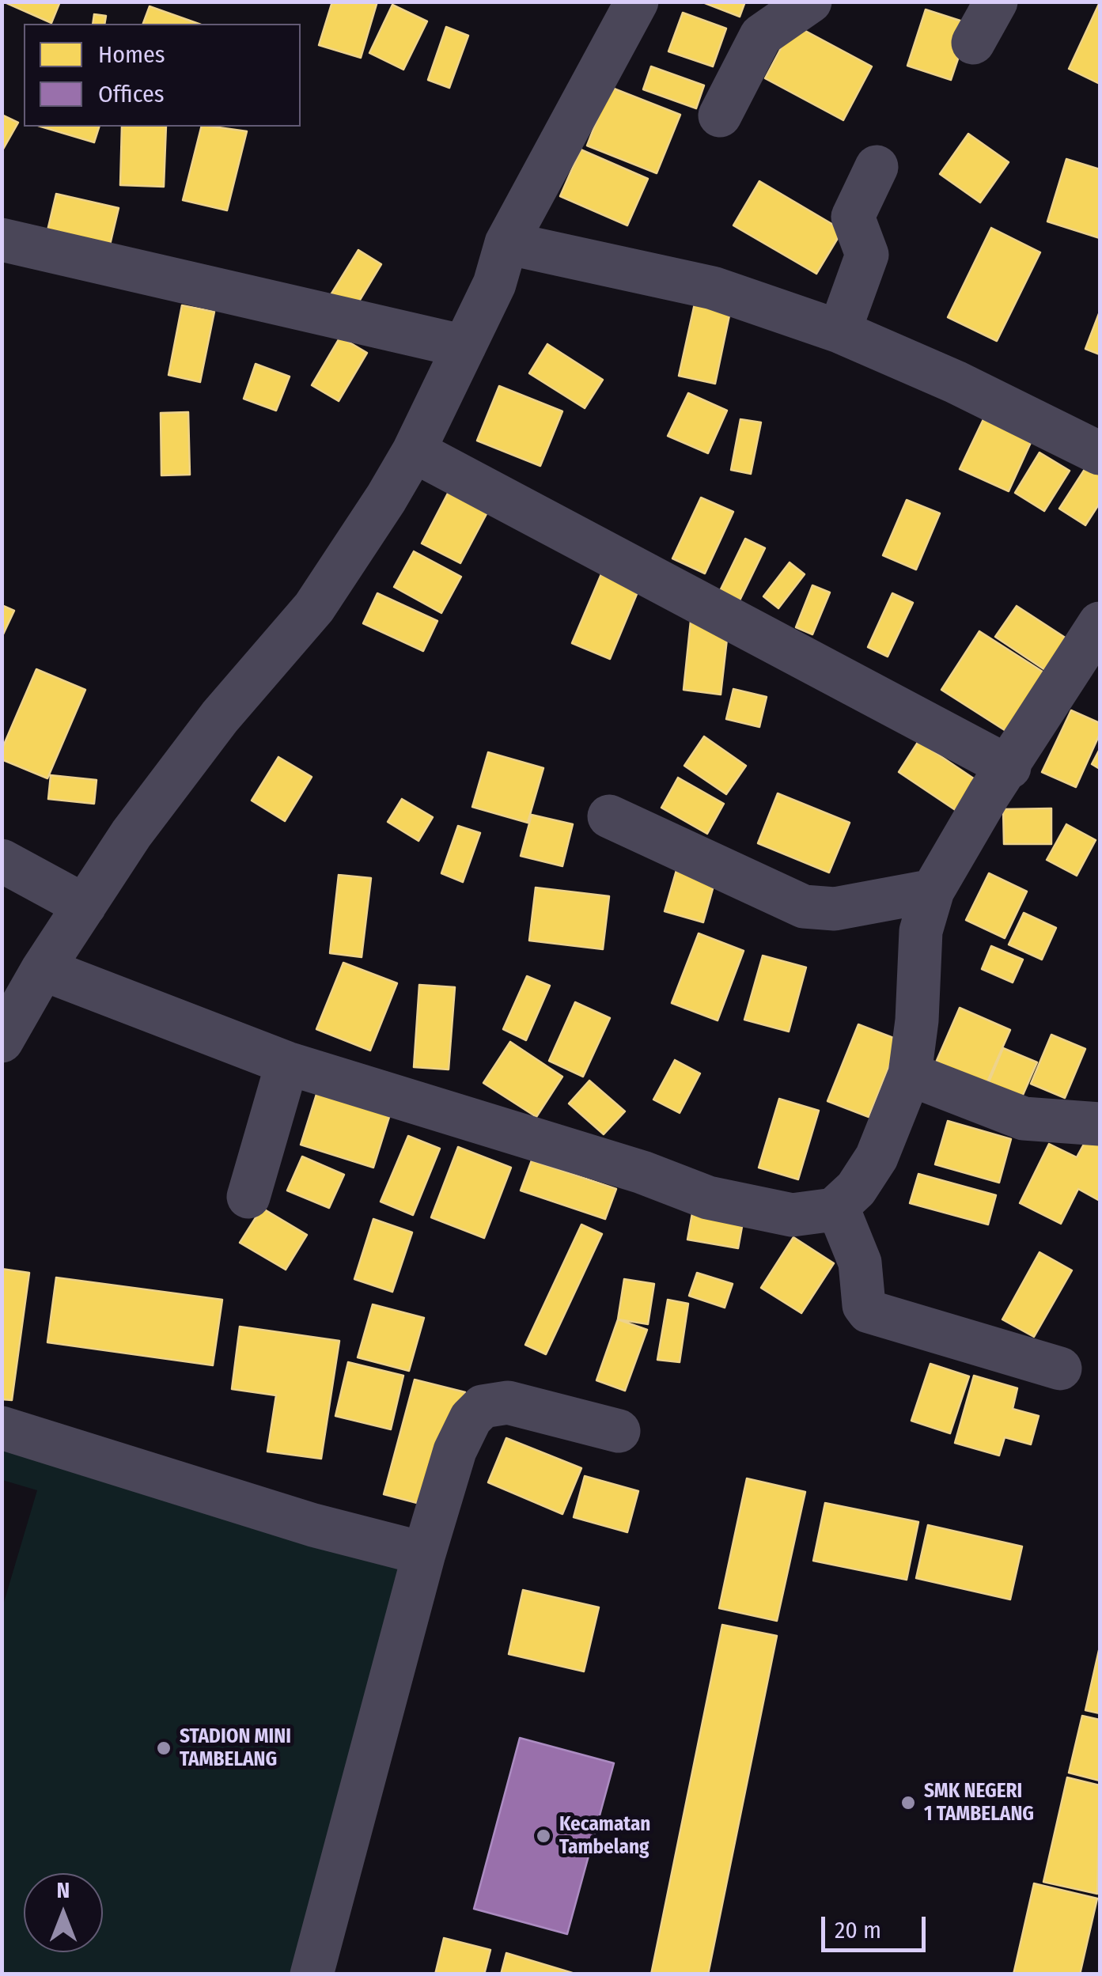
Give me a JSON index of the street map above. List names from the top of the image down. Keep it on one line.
{"places":["STADION MINI TAMBELANG","SMK NEGERI 1 TAMBELANG","Kecamatan Tambelang"],"legend":["Homes","Offices"],"scale_bar":"20 m","north":"top"}
